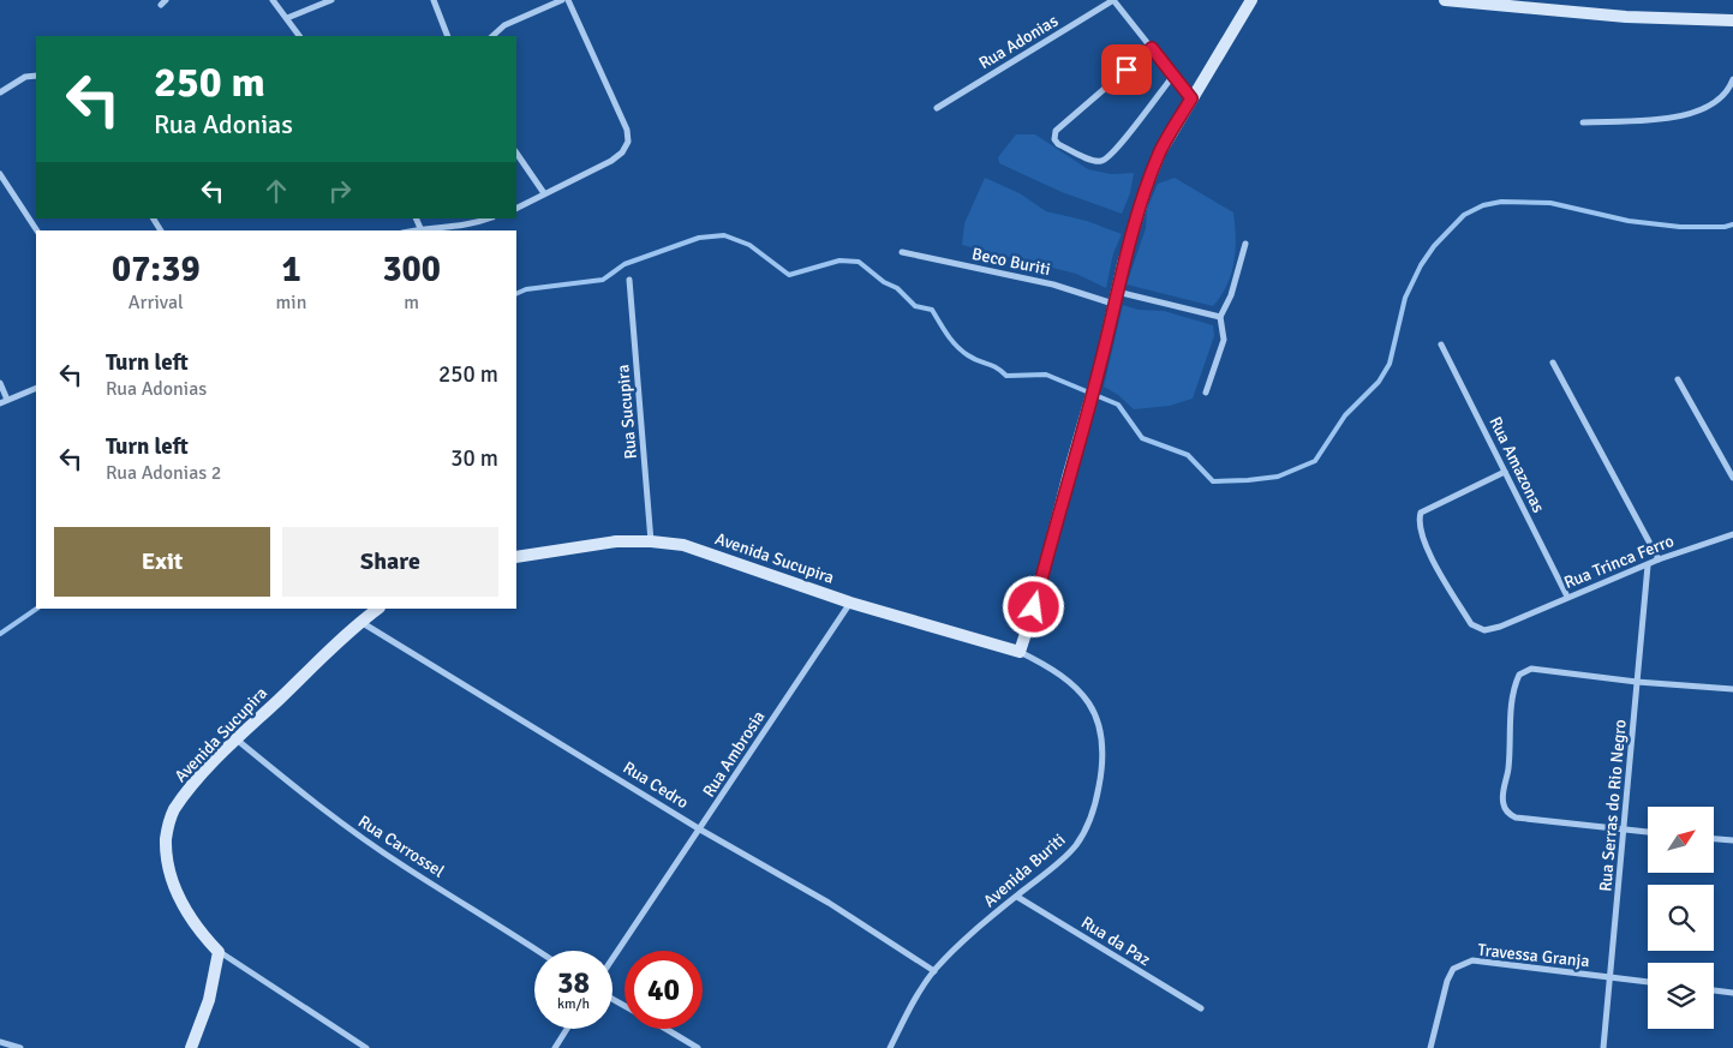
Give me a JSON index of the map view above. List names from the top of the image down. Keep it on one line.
{"streets":{"street":["Rua Adonias","Beco Buriti","Rua Sucupira","Rua Amazonas","Avenida Sucupira","Rua Trinca Ferro","Rua Ambrosia","Rua Cedro","Rua Serras do Rio Negro","Rua Carrossel","Avenida Buriti","Rua da Paz","Travessa Granja"]},"crossings":[["Rua Sucupira","Avenida Sucupira"],["Rua Amazonas","Rua Trinca Ferro"],["Avenida Sucupira","Rua Ambrosia"],["Avenida Sucupira","Rua Cedro"],["Avenida Sucupira","Rua Carrossel"],["Avenida Sucupira","Avenida Buriti"],["Rua Trinca Ferro","Rua Serras do Rio Negro"],["Rua Ambrosia","Rua Cedro"],["Rua Cedro","Avenida Buriti"],["Rua Serras do Rio Negro","Travessa Granja"],["Avenida Buriti","Rua da Paz"]],"north":"top right","page":{"turn":["250 m","Rua Adonias"],"eta":["07:39","Arrival","1","min","300","m"],"list":[{"name":"Turn left","note":"Rua Adonias","value":"250 m"},{"name":"Turn left","note":"Rua Adonias 2","value":"30 m"}],"buttons":["Exit","Share"],"speed":"38 km/h","limit":"40"}}
